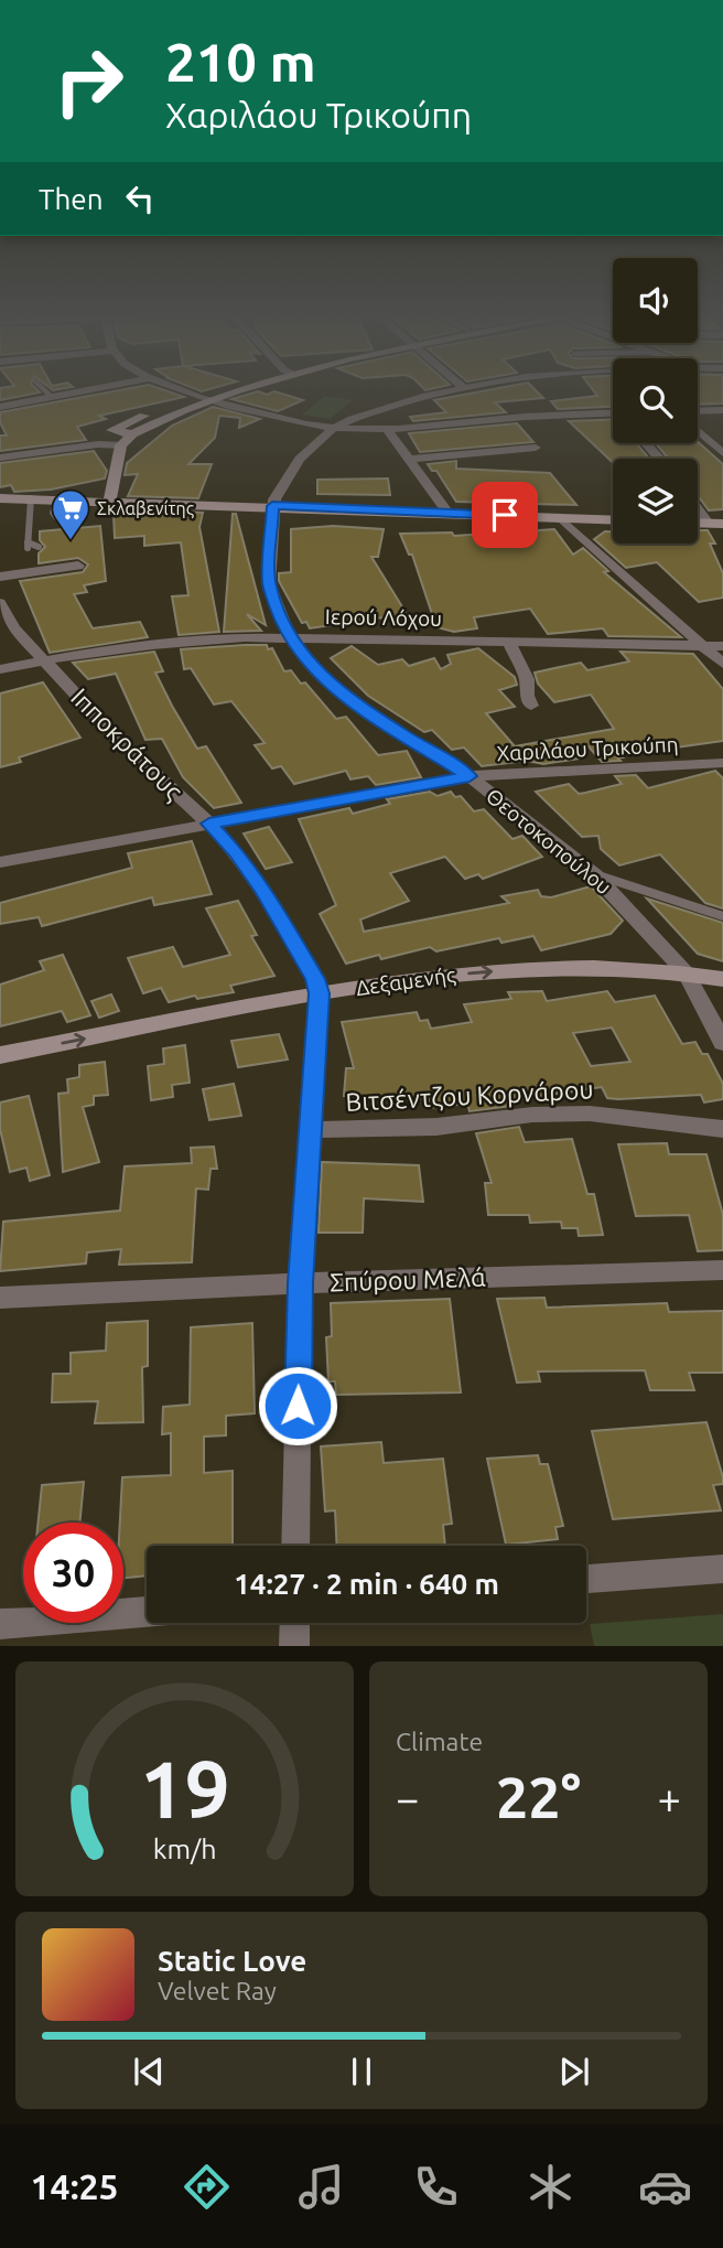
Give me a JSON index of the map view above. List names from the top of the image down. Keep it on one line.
{"streets":{"street":["Ιερού Λόχου","Ιπποκράτους","Χαριλάου Τρικούπη","Θεοτοκοπούλου","Δεξαμενής","Βιτσέντζου Κορνάρου","Σπύρου Μελά"]},"crossings":[["Ιερού Λόχου","Ιπποκράτους"],["Ιερού Λόχου","Θεοτοκοπούλου"],["Ιπποκράτους","Χαριλάου Τρικούπη"],["Ιπποκράτους","Δεξαμενής"],["Ιπποκράτους","Βιτσέντζου Κορνάρου"],["Ιπποκράτους","Σπύρου Μελά"],["Χαριλάου Τρικούπη","Θεοτοκοπούλου"],["Θεοτοκοπούλου","Δεξαμενής"]],"one_way":["Δεξαμενής"],"places":{"supermarket":["Σκλαβενίτης"]},"page":{"turn":["210 m","Χαριλάου Τρικούπη"],"then":"Then","limit":"30","trip":"14:27 · 2 min · 640 m","tile":"Climate","heat":["−","22°","+"],"song":["Static Love","Velvet Ray"],"tabs":"14:25","gauge":["19","km/h"]}}
